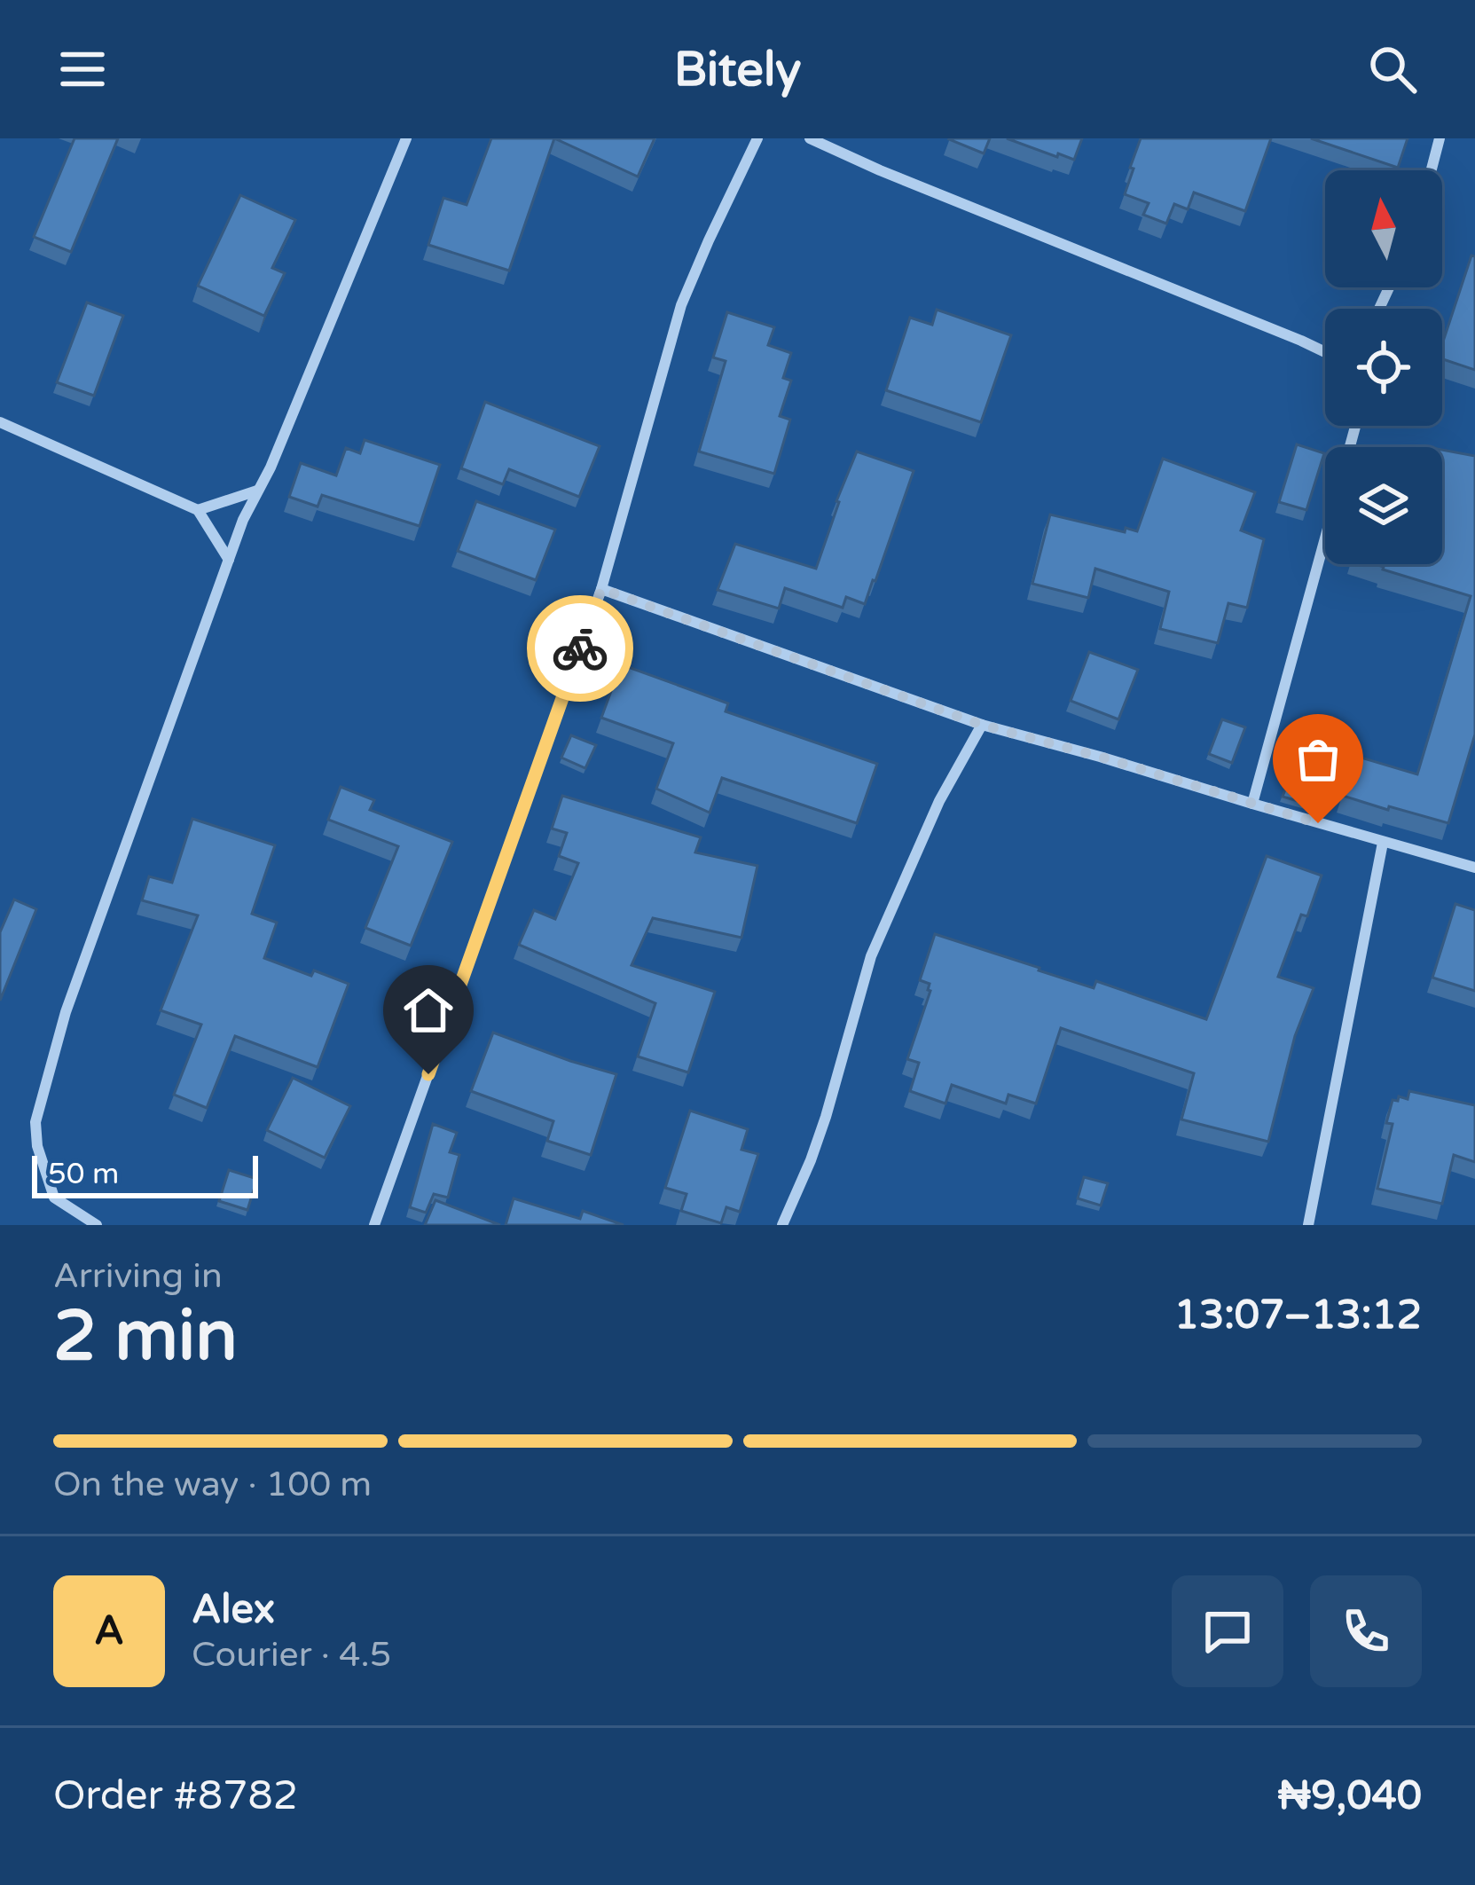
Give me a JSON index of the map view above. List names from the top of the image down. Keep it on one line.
{"scale_bar":"50 m","north":"top","page":{"header":"Bitely","scale":"50 m","heading":["2 min","Arriving in","13:07–13:12"],"panel":["Alex","Courier · 4.5","Order #8782","₦9,040"],"bar":"On the way · 100 m","round":"A"}}
